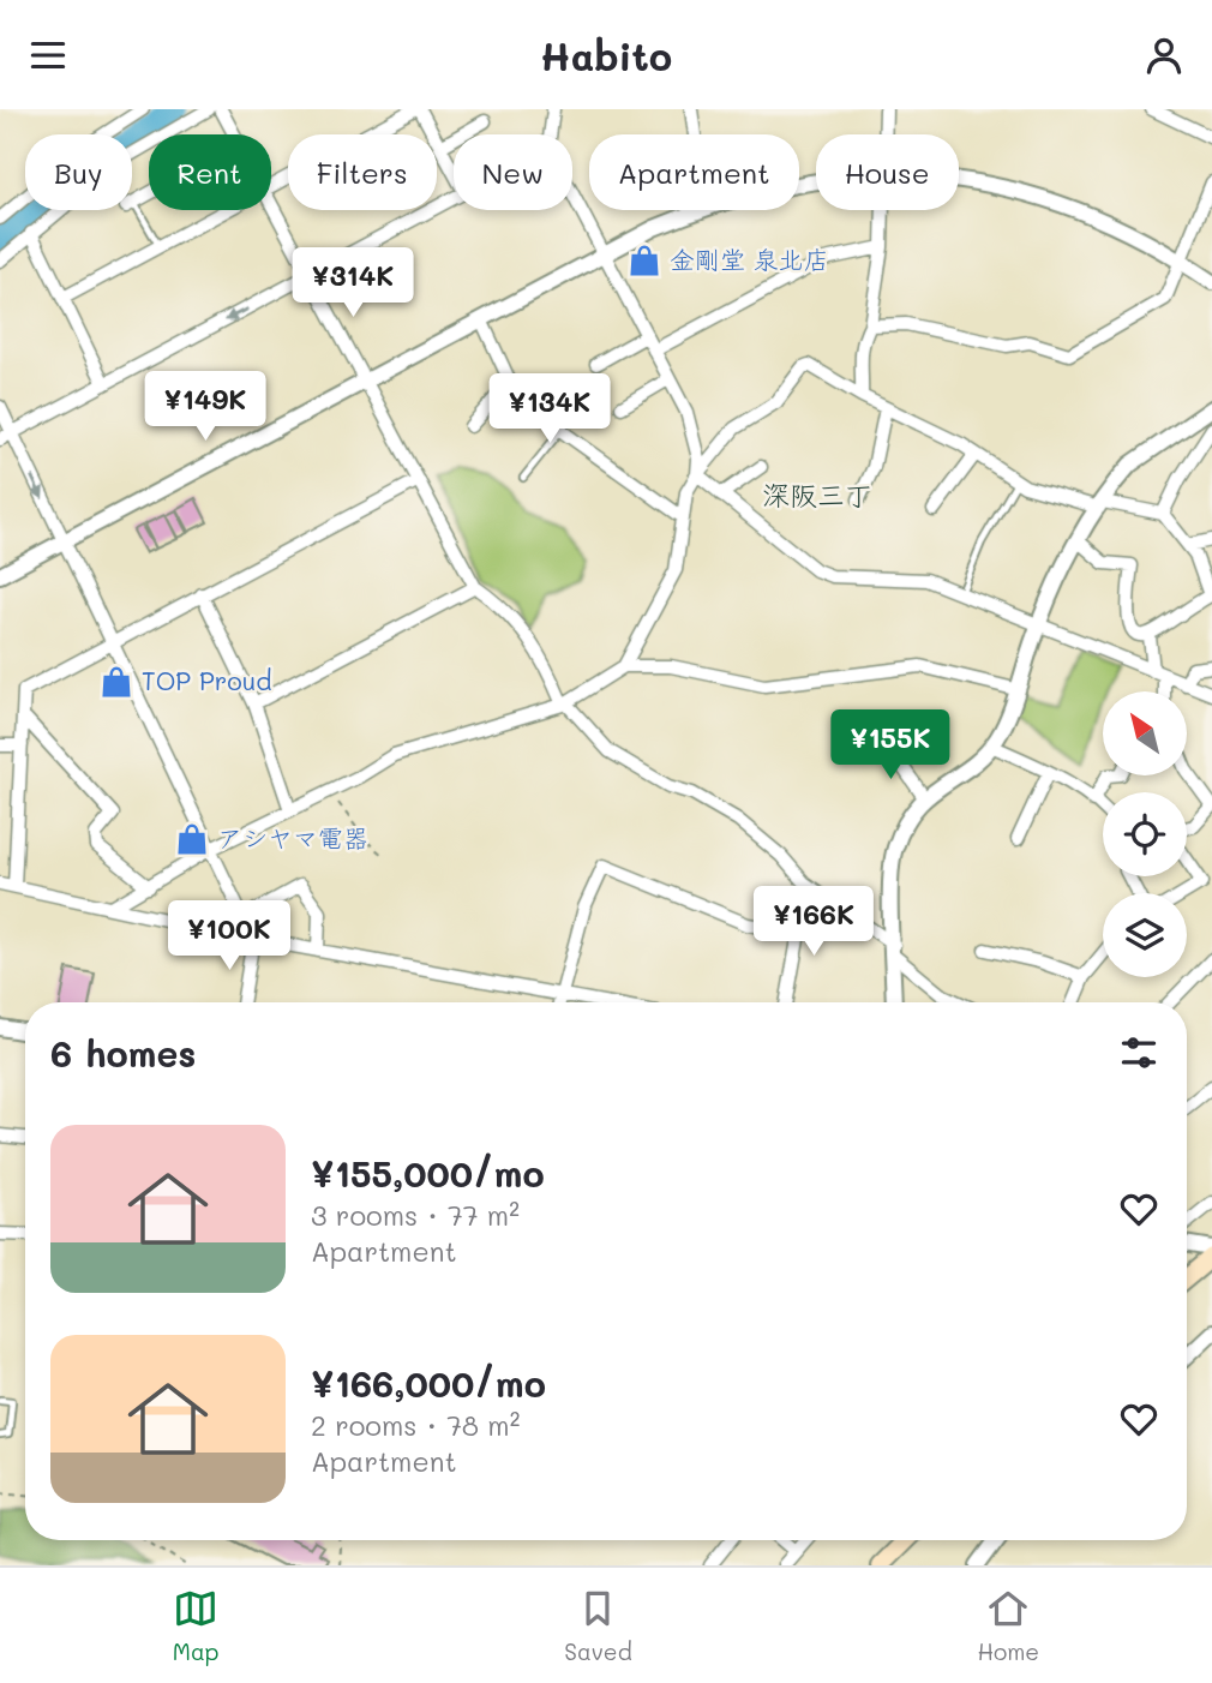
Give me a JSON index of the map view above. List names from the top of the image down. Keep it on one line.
{"districts":["深阪三丁"],"places":{"shop":["金剛堂 泉北店","TOP Proud","アシヤマ電器"]},"north":"top left","page":{"header":"Habito","chip":["Buy","Rent","Filters","New","Apartment","House"],"price":["¥314K","¥149K","¥134K","¥155K","¥166K","¥100K"],"heading":"6 homes","list":[{"name":"¥155,000/mo","note":"3 rooms · 77 m² · Apartment"},{"name":"¥166,000/mo","note":"2 rooms · 78 m² · Apartment"}],"tabs":["Map","Saved","Home"]}}
